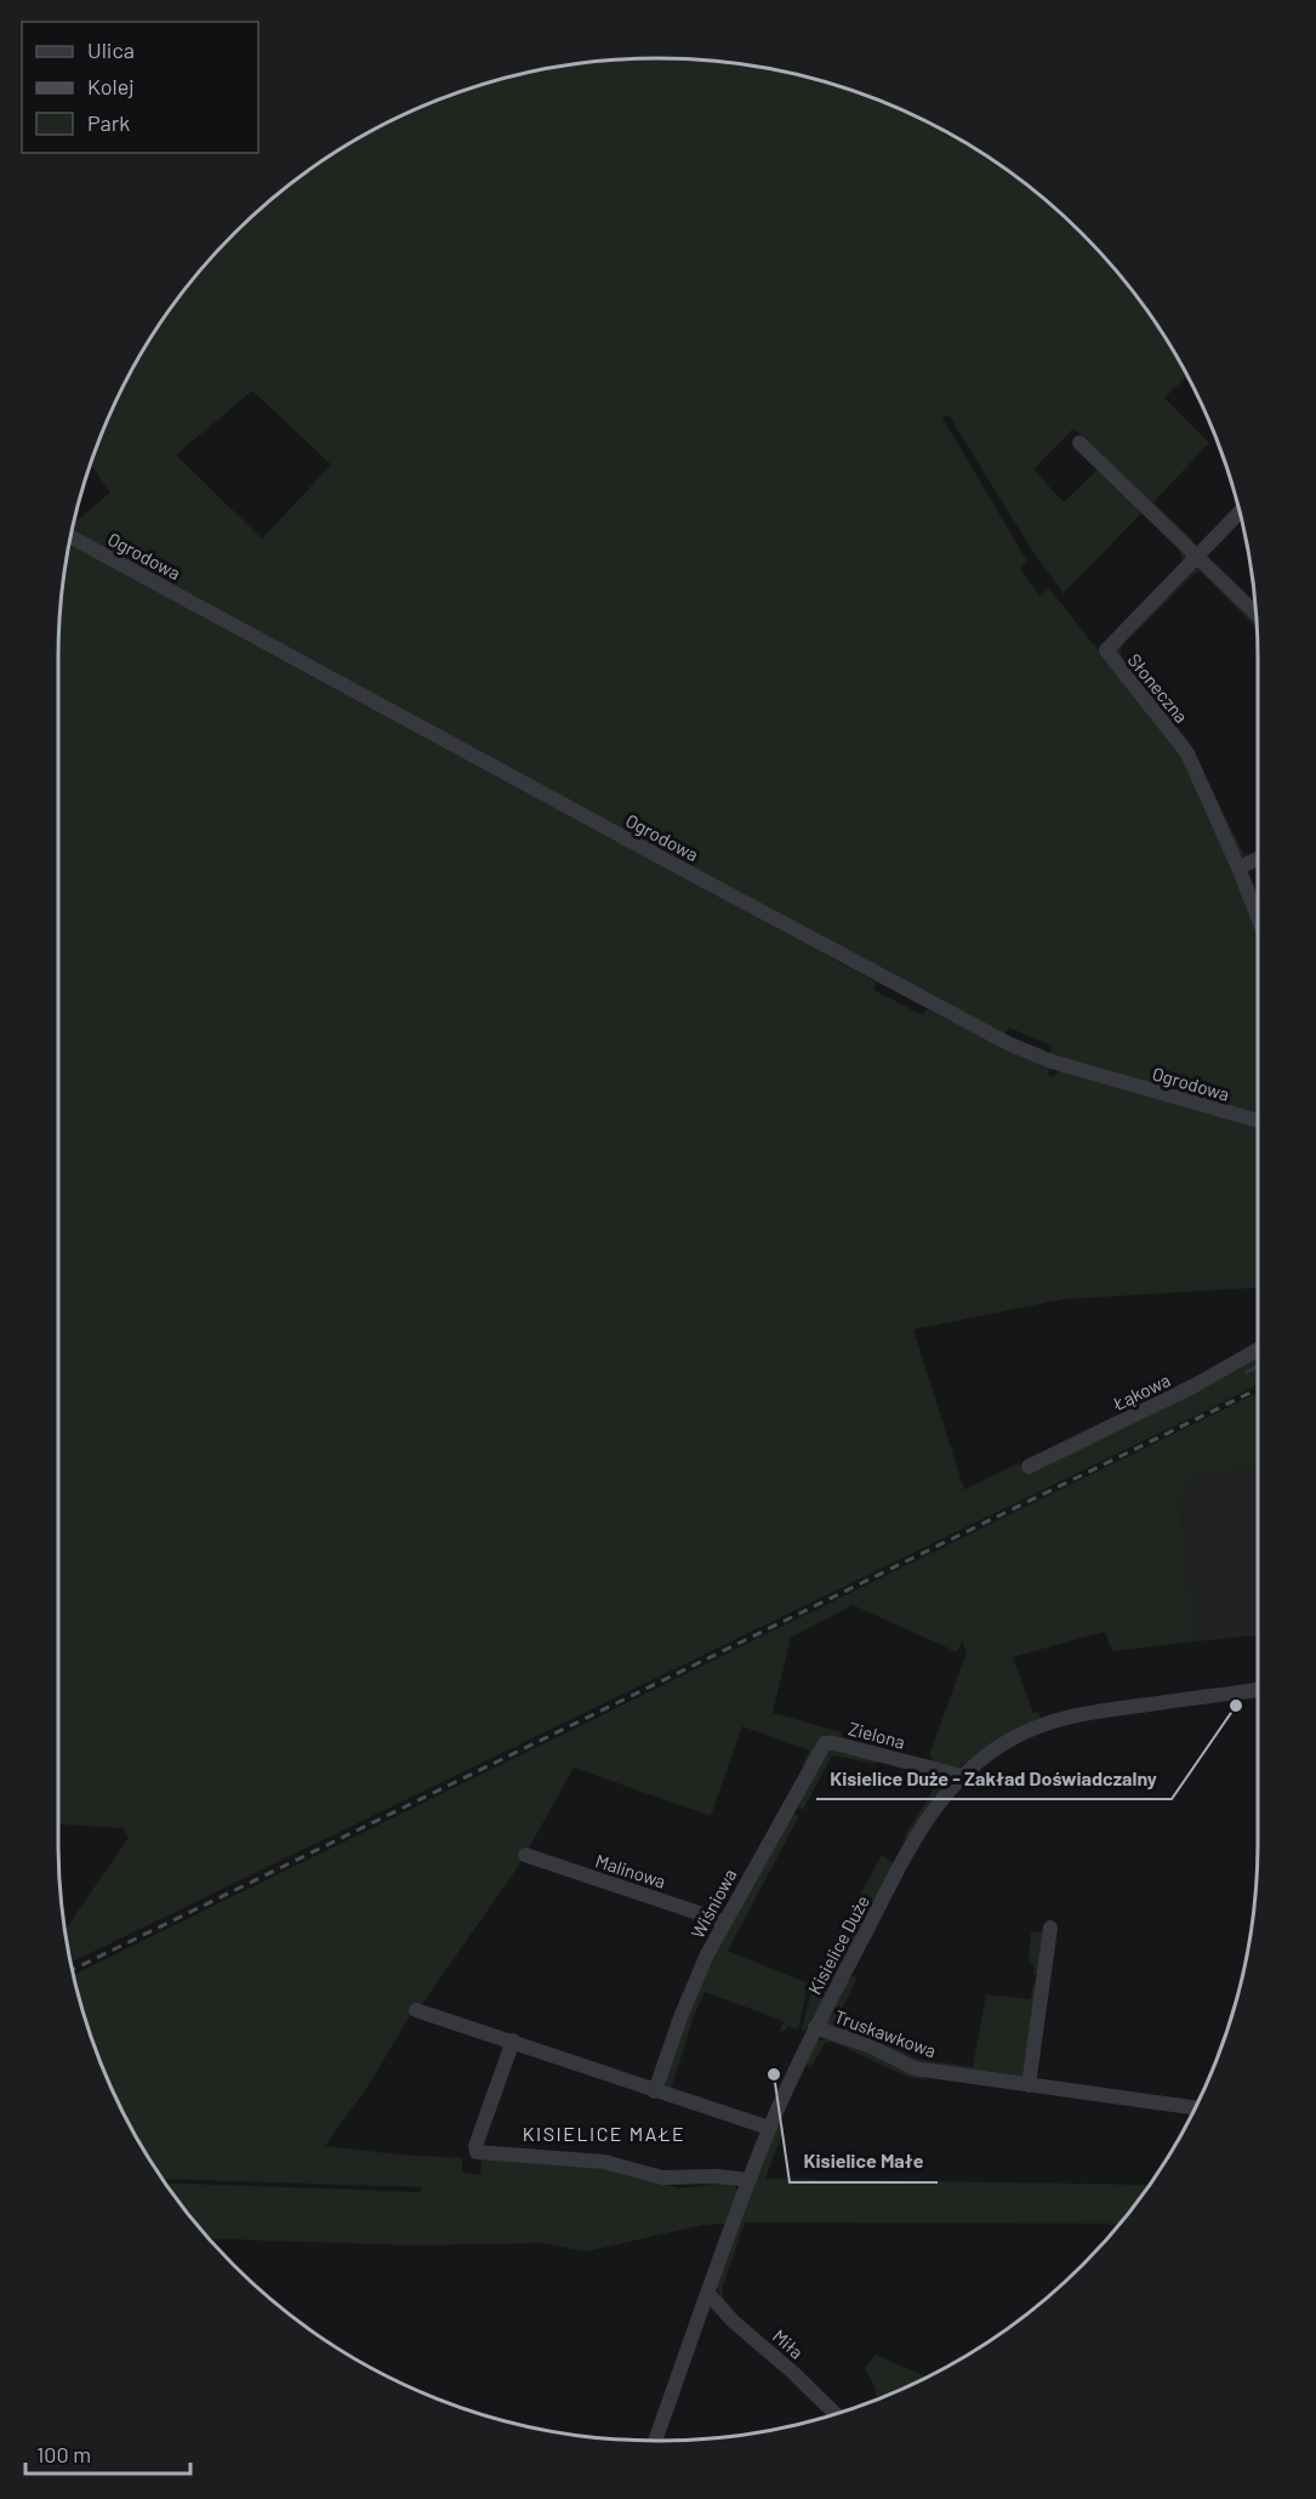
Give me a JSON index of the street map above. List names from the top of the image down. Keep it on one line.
{"streets":{"street":["Ogrodowa","Słoneczna","Łąkowa","Zielona","Malinowa","Wiśniowa","Kisielice Duże","Truskawkowa","Miła"]},"crossings":[["Zielona","Wiśniowa"],["Zielona","Kisielice Duże"],["Malinowa","Wiśniowa"],["Kisielice Duże","Truskawkowa"],["Kisielice Duże","Miła"]],"districts":["KISIELICE MAŁE"],"places":["Kisielice Duże - Zakład Doświadczalny","Kisielice Małe"],"legend":["Ulica","Kolej","Park"],"scale_bar":"100 m"}
